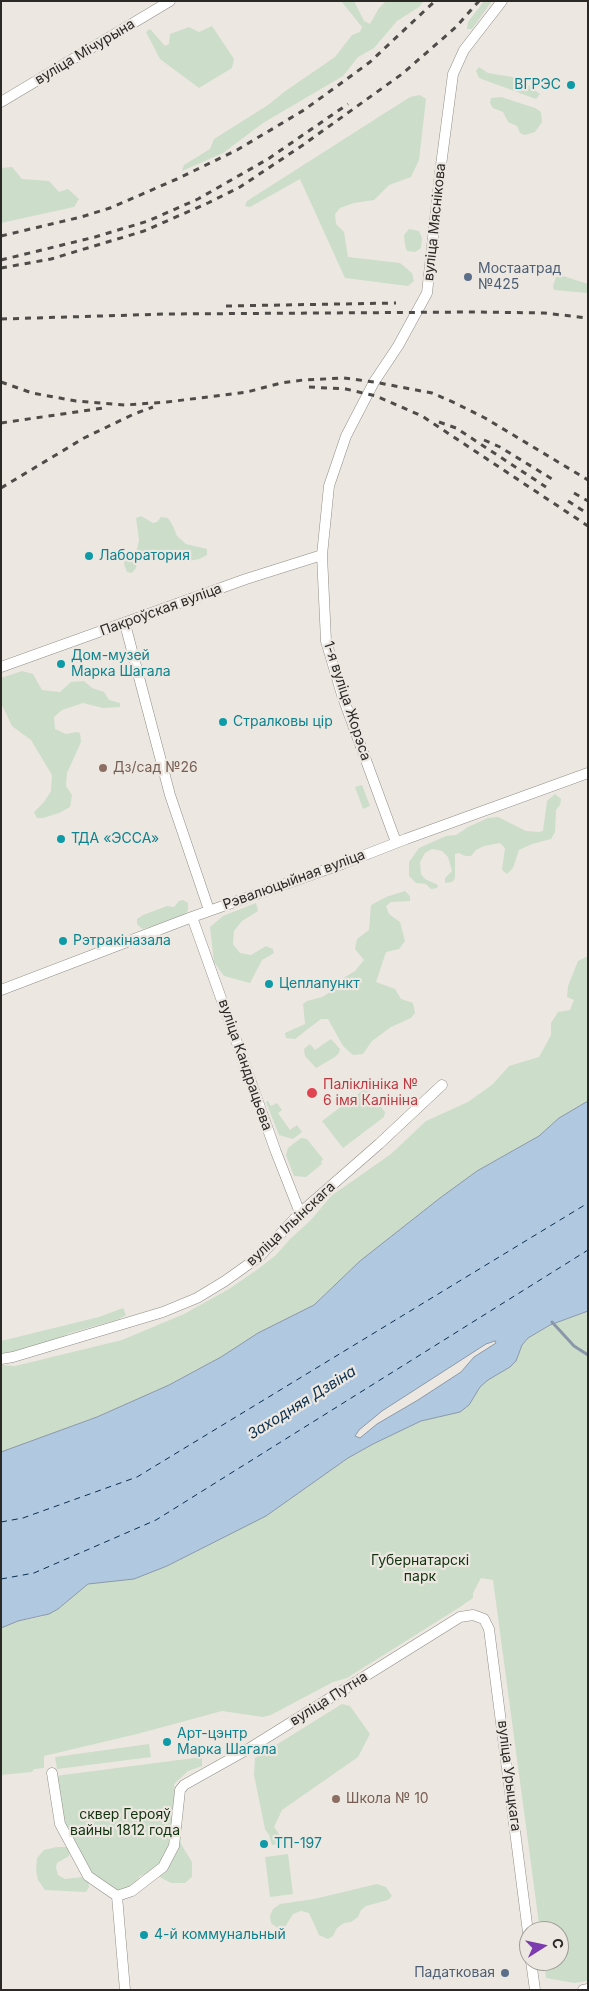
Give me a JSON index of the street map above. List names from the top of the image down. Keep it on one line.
{"streets":{"street":["вуліца Мічурына","вуліца Мяснікова","Пакроўская вуліца","1-я вуліца Жорэса","Рэвалюцыйная вуліца","вуліца Кандрацьева","вуліца Ільінскага","вуліца Путна","вуліца Урыцкага"]},"crossings":[["вуліца Мяснікова","Пакроўская вуліца"],["вуліца Мяснікова","1-я вуліца Жорэса"],["Пакроўская вуліца","1-я вуліца Жорэса"],["1-я вуліца Жорэса","Рэвалюцыйная вуліца"],["Рэвалюцыйная вуліца","вуліца Кандрацьева"],["вуліца Кандрацьева","вуліца Ільінскага"],["вуліца Путна","вуліца Урыцкага"]],"water":["Заходняя Дзвіна"],"parks":["Губернатарскі парк","сквер Герояў вайны 1812 года"],"places":["ВГРЭС","Мостаатрад №425","Лаборатория","Дом-музей Марка Шагала","Стралковы цір","Дз/сад №26","ТДА «ЭССА»","Рэтракіназала","Цеплапункт","Паліклініка № 6 імя Калініна","Арт-цэнтр Марка Шагала","Школа № 10","ТП-197","4-й коммунальный","Падатковая"],"north":"right"}
